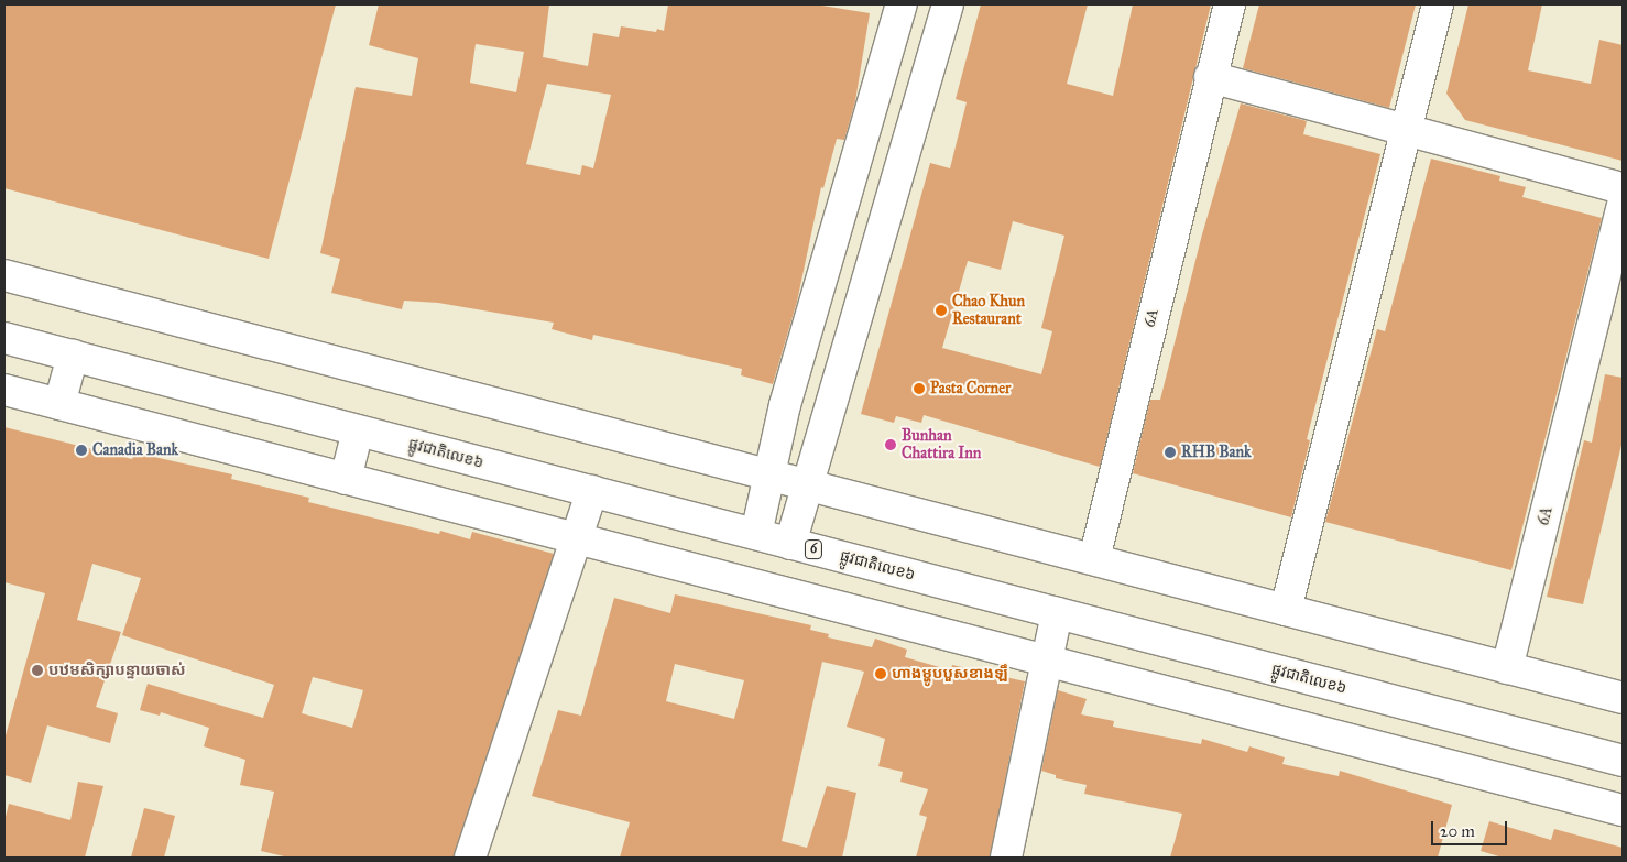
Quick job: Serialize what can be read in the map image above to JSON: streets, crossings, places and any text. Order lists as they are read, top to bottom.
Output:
{
  "streets": {
    "street": ["6A", "ផ្លូវជាតិលេខ៦", "6"]
  },
  "places": [
    "Chao Khun Restaurant",
    "Pasta Corner",
    "Bunhan Chattira Inn",
    "Canadia Bank",
    "RHB Bank",
    "បឋមសិក្សាបន្ទាយចាស់",
    "ហាងម្ហូបបួសខាងឡឹ"
  ],
  "scale_bar": "20 m"
}
